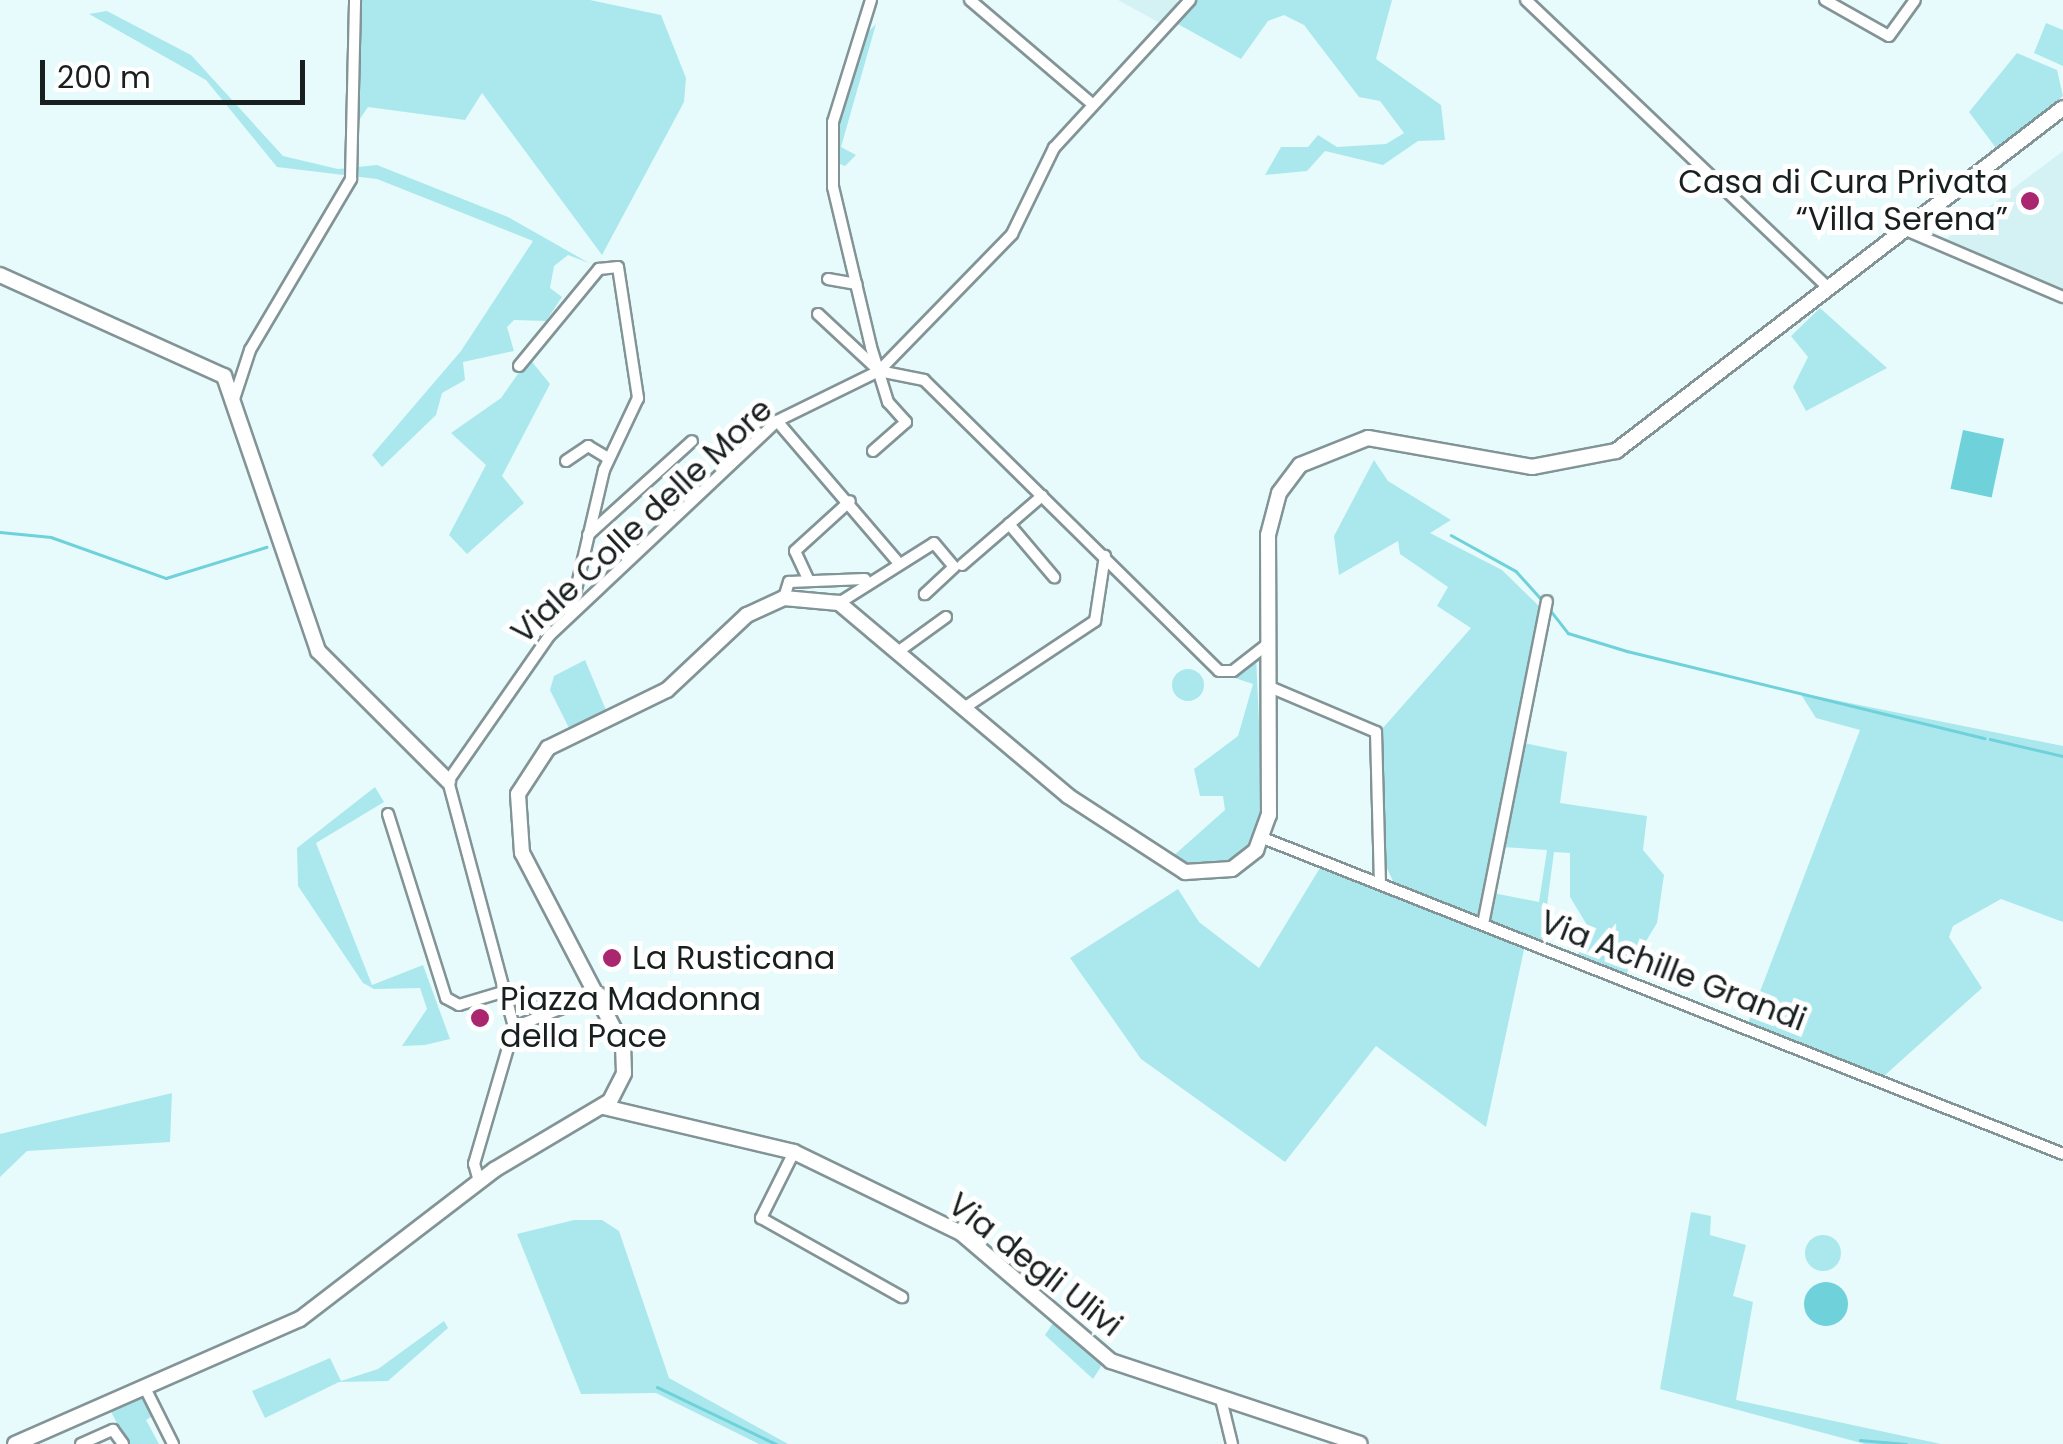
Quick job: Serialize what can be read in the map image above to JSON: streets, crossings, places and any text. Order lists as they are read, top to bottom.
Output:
{
  "streets": {
    "main road": ["Via degli Ulivi"],
    "street": ["Viale Colle delle More", "Via Achille Grandi"]
  },
  "places": ["Casa di Cura Privata “Villa Serena”", "La Rusticana", "Piazza Madonna della Pace"],
  "scale_bar": "200 m"
}
